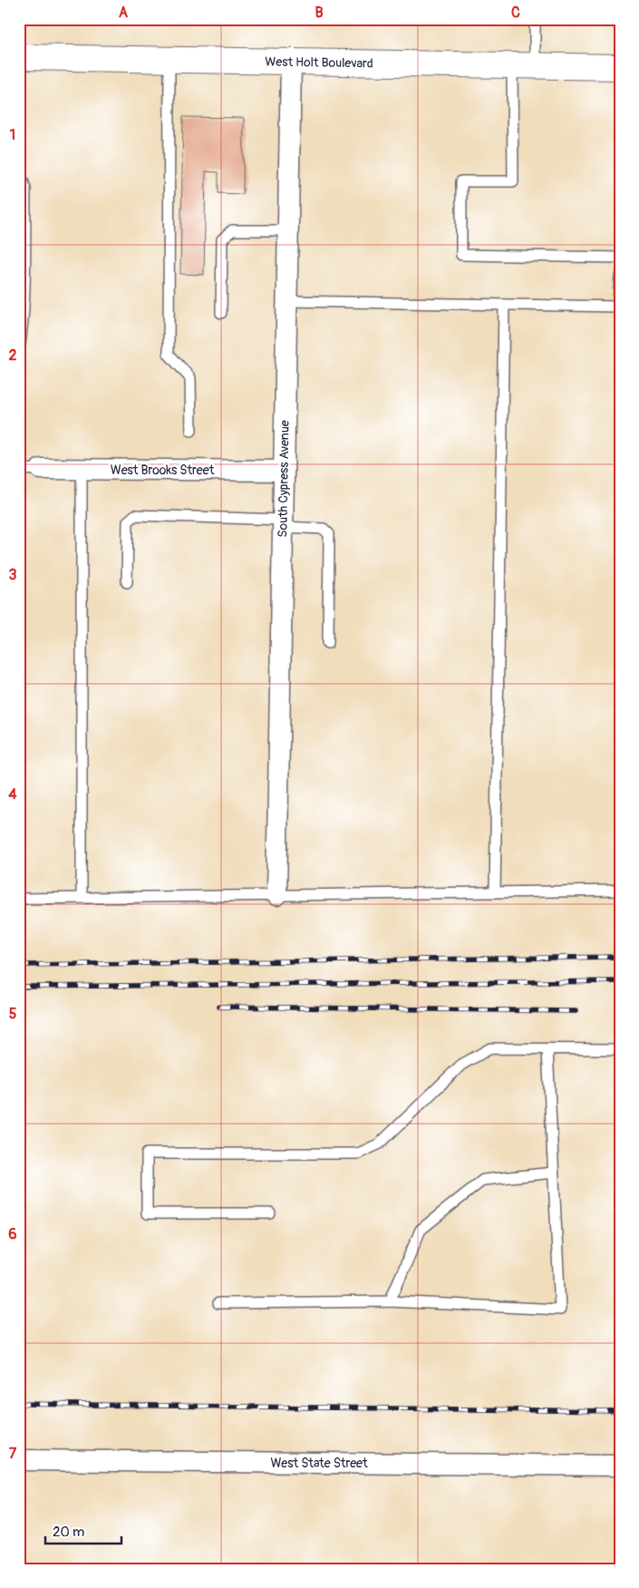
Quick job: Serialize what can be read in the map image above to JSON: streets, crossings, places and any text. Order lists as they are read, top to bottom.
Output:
{
  "streets": {
    "main road": ["West Holt Boulevard"],
    "street": ["West Brooks Street", "South Cypress Avenue", "West State Street"]
  },
  "crossings": [
    ["West Holt Boulevard", "South Cypress Avenue"],
    ["West Brooks Street", "South Cypress Avenue"]
  ],
  "scale_bar": "20 m",
  "grid": {
    "columns": ["A", "B", "C"],
    "rows": [
      "1",
      "2",
      "3",
      "4",
      "5",
      "6",
      "7"
    ]
  }
}
